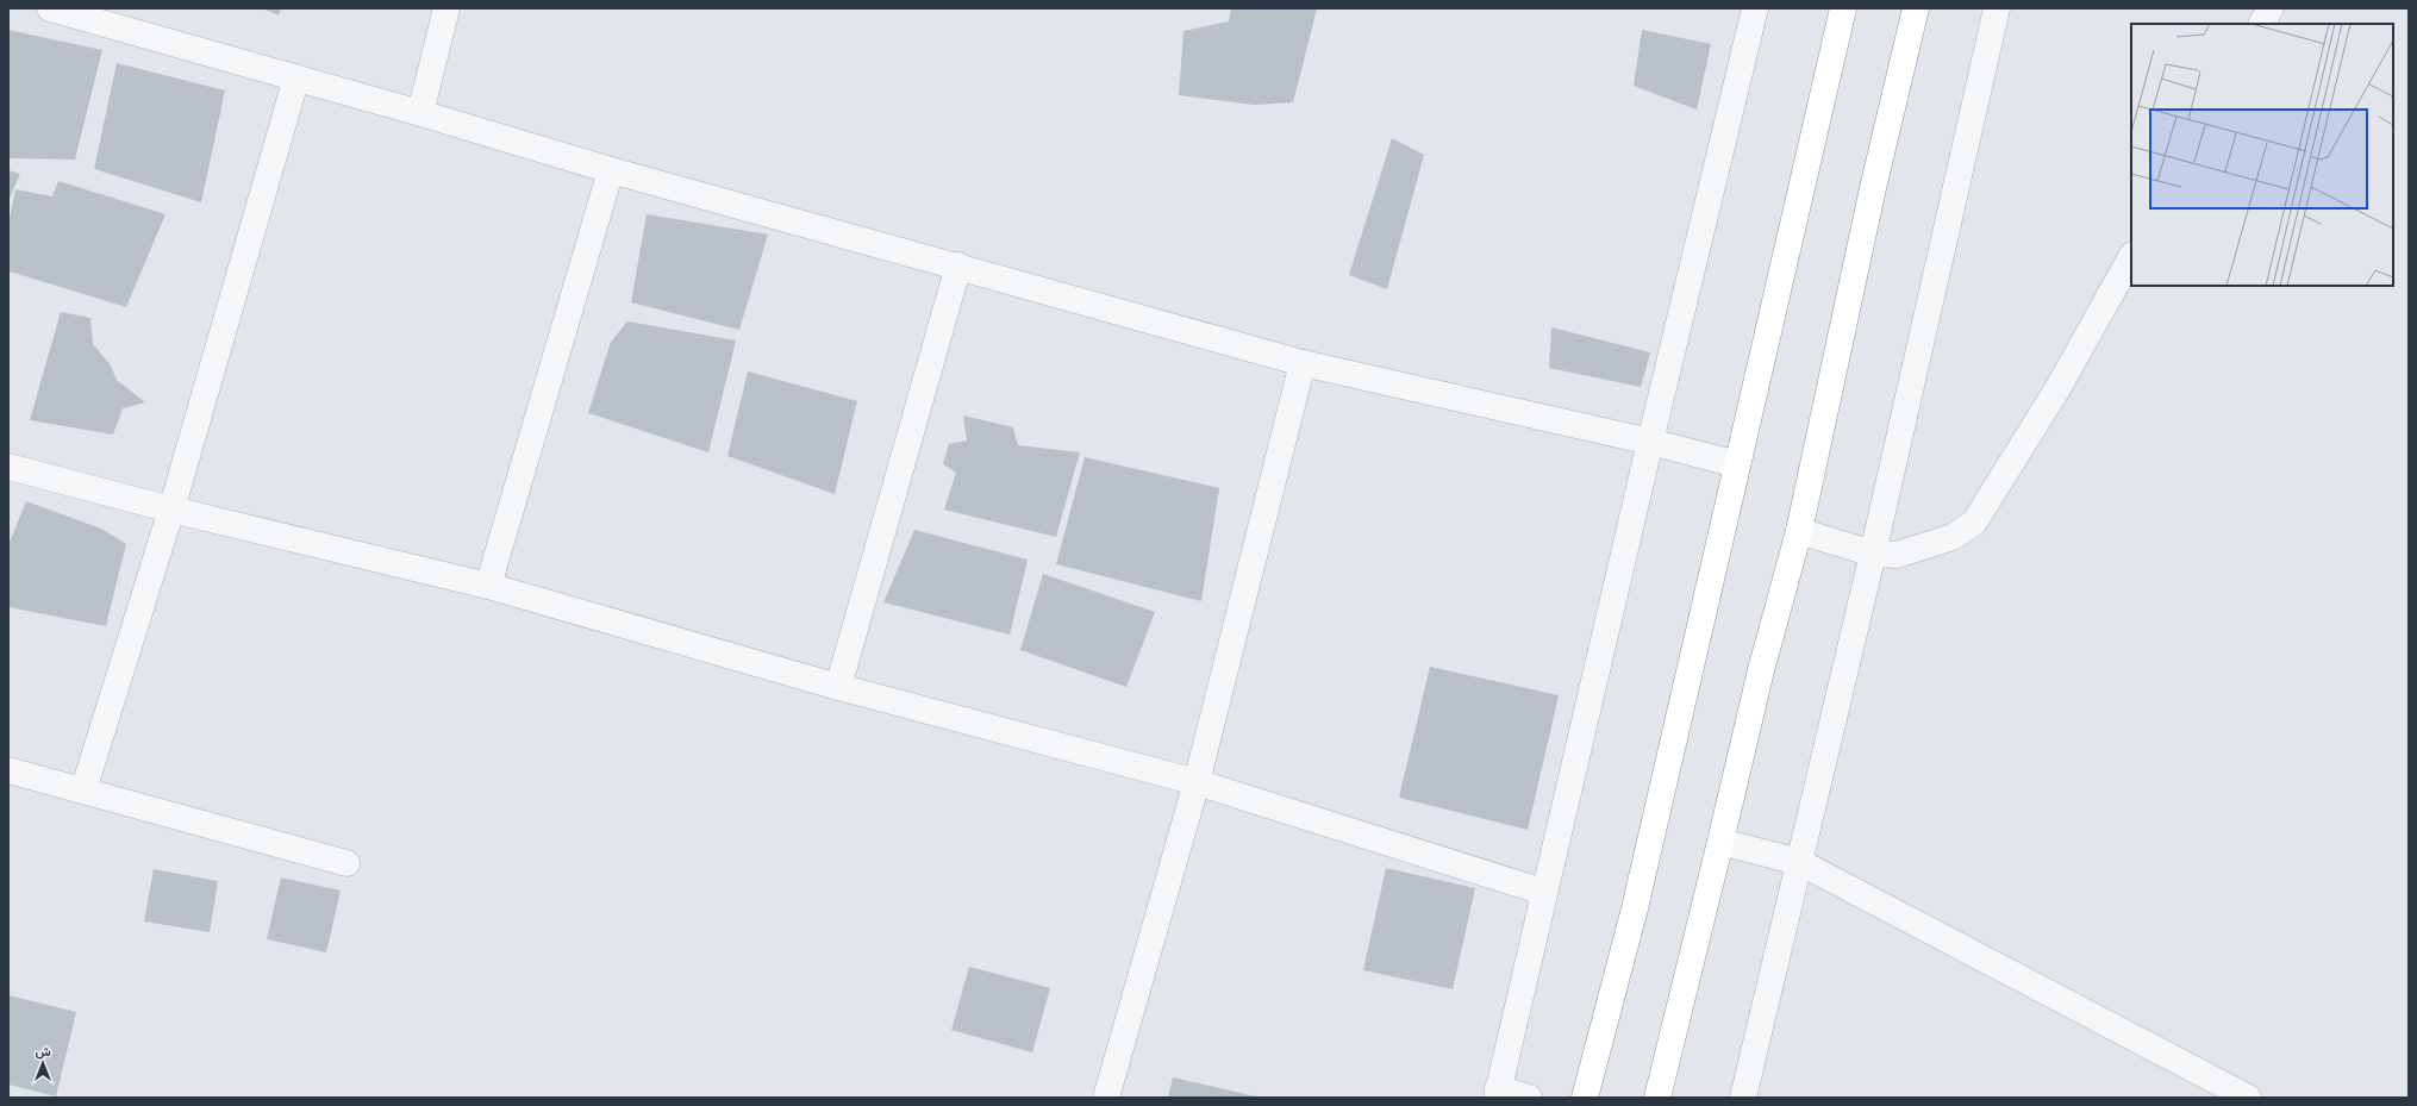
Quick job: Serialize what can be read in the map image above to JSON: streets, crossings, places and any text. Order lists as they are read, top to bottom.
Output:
{
  "north": "top"
}
